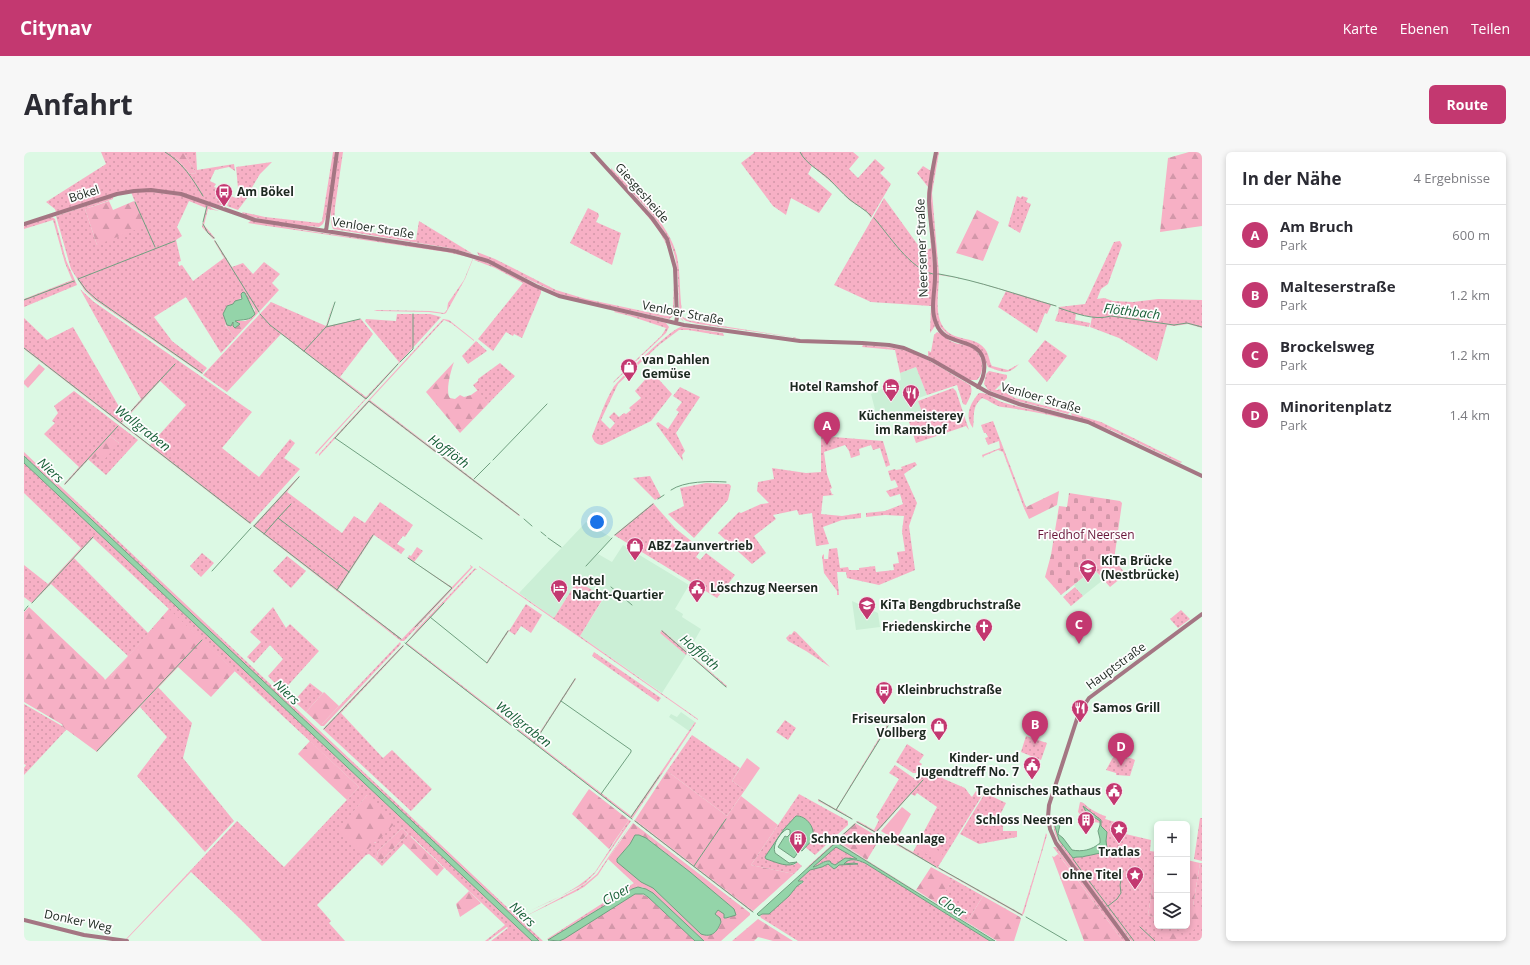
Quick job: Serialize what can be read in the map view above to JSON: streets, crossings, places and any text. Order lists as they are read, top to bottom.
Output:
{
  "streets": {
    "main road": [
      "Giesgesheide",
      "Bökel",
      "Venloer Straße",
      "Neersener Straße",
      "Hauptstraße",
      "Donker Weg"
    ]
  },
  "crossings": [
    ["Giesgesheide", "Venloer Straße"],
    ["Bökel", "Venloer Straße"],
    ["Venloer Straße", "Neersener Straße"]
  ],
  "water": [
    "Flöthbach",
    "Wallgraben",
    "Hofflöth",
    "Niers",
    "Cloer"
  ],
  "parks": ["Friedhof Neersen"],
  "places": {
    "bus stop": ["Am Bökel", "Kleinbruchstraße"],
    "shop": ["van Dahlen Gemüse", "ABZ Zaunvertrieb", "Friseursalon Vollberg"],
    "hotel": ["Hotel Ramshof", "Hotel Nacht-Quartier"],
    "restaurant": ["Küchenmeisterey im Ramshof", "Samos Grill"],
    "school or university": ["KiTa Brücke (Nestbrücke)", "KiTa Bengdbruchstraße"],
    "public building": ["Löschzug Neersen", "Kinder- und Jugendtreff No. 7", "Technisches Rathaus"],
    "church": ["Friedenskirche"],
    "building": ["Schloss Neersen", "Schneckenhebeanlage"],
    "place": ["Tratlas", "ohne Titel"]
  },
  "page": {
    "header": "Citynav",
    "nav": ["Karte", "Ebenen", "Teilen"],
    "title": "Anfahrt",
    "buttons": "Route",
    "heading": ["In der Nähe", "4 Ergebnisse"],
    "list": [
      {
        "mark": "A",
        "name": "Am Bruch",
        "note": "Park",
        "value": "600 m"
      },
      {
        "mark": "B",
        "name": "Malteserstraße",
        "note": "Park",
        "value": "1.2 km"
      },
      {
        "mark": "C",
        "name": "Brockelsweg",
        "note": "Park",
        "value": "1.2 km"
      },
      {
        "mark": "D",
        "name": "Minoritenplatz",
        "note": "Park",
        "value": "1.4 km"
      }
    ],
    "pins": [
      "A",
      "C",
      "B",
      "D"
    ],
    "map_buttons": ["+", "−"]
  }
}
